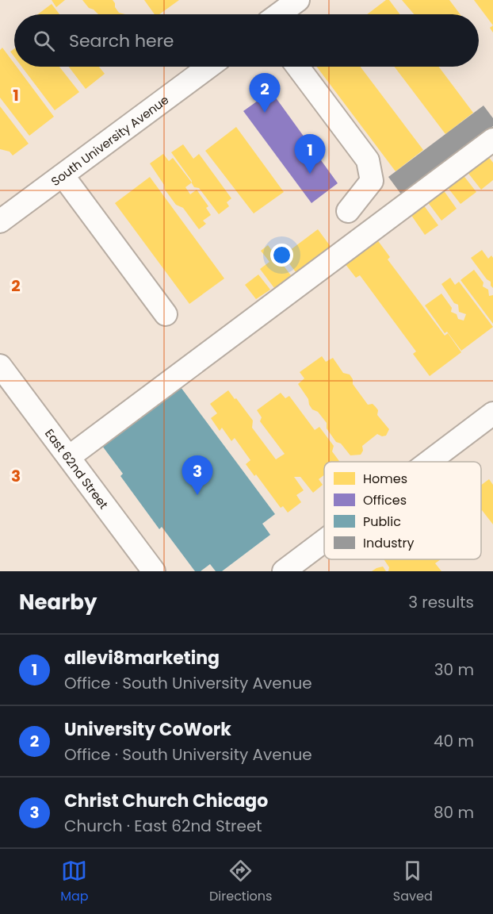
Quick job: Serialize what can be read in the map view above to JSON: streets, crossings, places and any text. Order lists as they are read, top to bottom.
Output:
{
  "streets": {
    "street": ["South University Avenue", "East 62nd Street"]
  },
  "legend": [
    "Homes",
    "Offices",
    "Public",
    "Industry"
  ],
  "page": {
    "search": "Search here",
    "pins": ["2", "1", "3"],
    "heading": ["Nearby", "3 results"],
    "list": [
      {
        "mark": "1",
        "name": "allevi8marketing",
        "note": "Office · South University Avenue",
        "value": "30 m"
      },
      {
        "mark": "2",
        "name": "University CoWork",
        "note": "Office · South University Avenue",
        "value": "40 m"
      },
      {
        "mark": "3",
        "name": "Christ Church Chicago",
        "note": "Church · East 62nd Street",
        "value": "80 m"
      }
    ],
    "nav": ["Map", "Directions", "Saved"]
  },
  "grid": {
    "rows": ["1", "2", "3"]
  }
}
